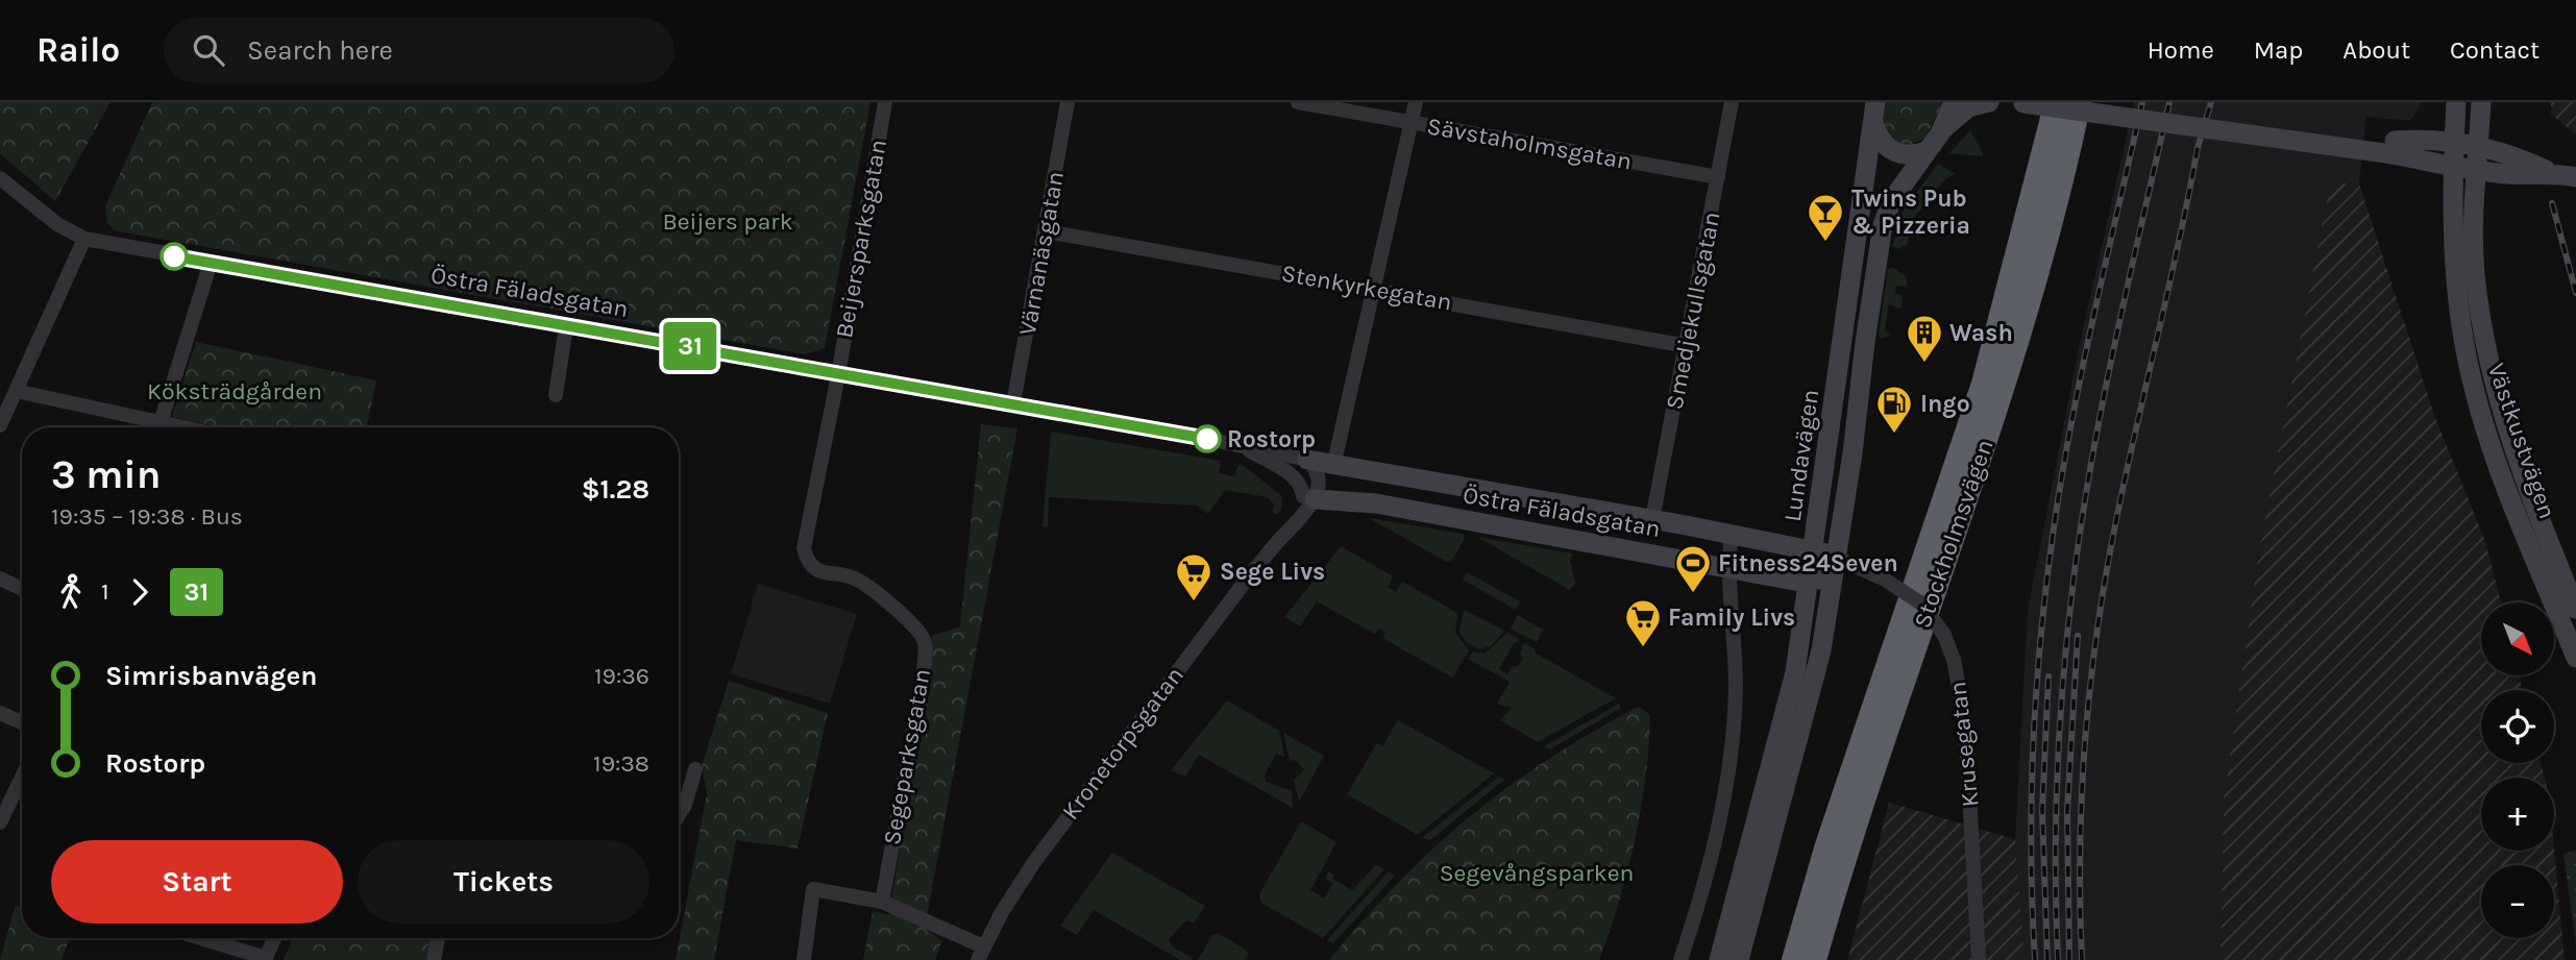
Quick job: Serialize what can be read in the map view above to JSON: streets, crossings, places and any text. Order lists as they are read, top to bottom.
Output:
{
  "streets": {
    "highway": ["Stockholmsvägen"],
    "main road": ["Östra Fäladsgatan", "Västkustvägen", "Lundavägen"],
    "street": [
      "Sävstaholmsgatan",
      "Beijersparksgatan",
      "Värnanäsgatan",
      "Stenkyrkegatan",
      "Smedjekullsgatan",
      "Kronetorpsgatan",
      "Krusegatan",
      "Segeparksgatan"
    ]
  },
  "crossings": [
    ["Sävstaholmsgatan", "Smedjekullsgatan"],
    ["Beijersparksgatan", "Östra Fäladsgatan"],
    ["Beijersparksgatan", "Segeparksgatan"],
    ["Värnanäsgatan", "Stenkyrkegatan"],
    ["Värnanäsgatan", "Östra Fäladsgatan"],
    ["Stenkyrkegatan", "Smedjekullsgatan"],
    ["Östra Fäladsgatan", "Smedjekullsgatan"],
    ["Östra Fäladsgatan", "Lundavägen"],
    ["Östra Fäladsgatan", "Kronetorpsgatan"],
    ["Östra Fäladsgatan", "Krusegatan"],
    ["Östra Fäladsgatan", "Segeparksgatan"],
    ["Lundavägen", "Krusegatan"]
  ],
  "parks": ["Beijers park", "Köksträdgården", "Segevångsparken"],
  "places": {
    "bar": ["Twins Pub & Pizzeria"],
    "building": ["Wash"],
    "fuel station": ["Ingo"],
    "other": ["Rostorp"],
    "sports": ["Fitness24Seven"],
    "supermarket": ["Sege Livs", "Family Livs"]
  },
  "lines": ["bus line 31"],
  "north": "bottom right",
  "page": {
    "header": "Railo",
    "search": "Search here",
    "nav": [
      "Home",
      "Map",
      "About",
      "Contact"
    ],
    "on_map": "31",
    "heading": ["3 min", "19:35 – 19:38 · Bus", "$1.28"],
    "legs": ["1", "31"],
    "map_buttons": ["+", "−"],
    "list": [
      {
        "name": "Simrisbanvägen",
        "value": "19:36"
      },
      {
        "name": "Rostorp",
        "value": "19:38"
      }
    ],
    "buttons": ["Start", "Tickets"]
  }
}
